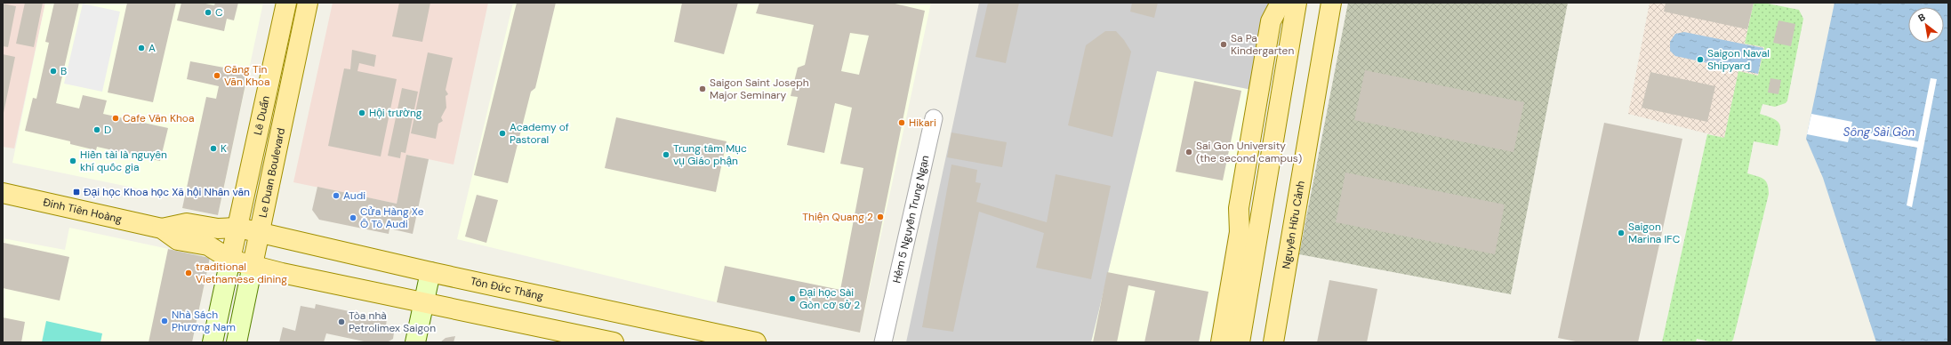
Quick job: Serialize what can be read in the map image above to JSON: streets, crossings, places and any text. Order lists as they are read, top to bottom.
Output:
{
  "streets": {
    "main road": [
      "Lê Duẩn",
      "Le Duan Boulevard",
      "Đinh Tiên Hoàng",
      "Nguyễn Hữu Cảnh",
      "Tôn Đức Thắng"
    ],
    "street": ["Hẻm 5 Nguyễn Trung Ngạn"]
  },
  "crossings": [
    ["Lê Duẩn", "Đinh Tiên Hoàng"],
    ["Le Duan Boulevard", "Đinh Tiên Hoàng"],
    ["Le Duan Boulevard", "Tôn Đức Thắng"],
    ["Đinh Tiên Hoàng", "Tôn Đức Thắng"]
  ],
  "water": ["Sông Sài Gòn"],
  "places": {
    "other": [
      "C",
      "Sa Pa Kindergarten",
      "A",
      "Saigon Naval Shipyard",
      "B",
      "Căng Tin Văn Khoa",
      "Saigon Saint Joseph Major Seminary",
      "Hội trường",
      "Cafe Văn Khoa",
      "Hikari",
      "D",
      "Academy of Pastoral",
      "K",
      "Sai Gon University (the second campus)",
      "Trung tâm Mục vụ Giáo phận",
      "Hiền tài là nguyên khí quốc gia",
      "Audi",
      "Thiện Quang 2",
      "Cửa Hàng Xe Ô Tô Audi",
      "Saigon Marina IFC",
      "traditional Vietnamese dining",
      "Đại học Sài Gòn cơ sở 2",
      "Nhà Sách Phương Nam",
      "Tòa nhà Petrolimex Saigon"
    ],
    "transit": ["Đại học Khoa học Xã hội Nhân văn"]
  },
  "north": "top left"
}
